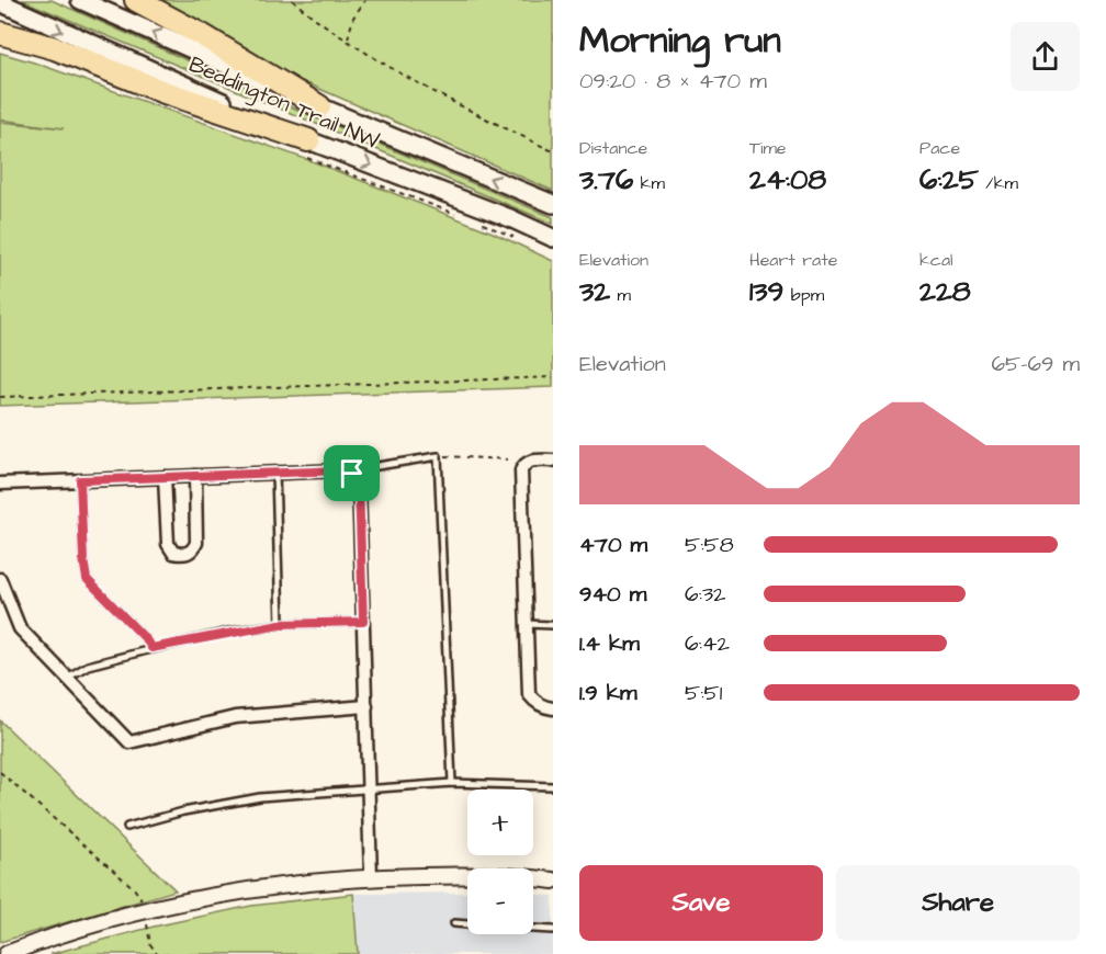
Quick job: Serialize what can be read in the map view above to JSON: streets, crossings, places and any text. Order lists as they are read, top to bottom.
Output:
{
  "streets": {
    "main road": ["Beddington Trail NW"]
  },
  "page": {
    "heading": ["Morning run", "09:20 · 8 × 470 m"],
    "stats": [
      ["Distance", "3.76 km"],
      ["Time", "24:08"],
      ["Pace", "6:25 /km"],
      ["Elevation", "32 m"],
      ["Heart rate", "139 bpm"],
      ["kcal", "228"]
    ],
    "chart": ["Elevation", "65–69 m"],
    "list": [
      {
        "name": "470 m",
        "note": "5:58"
      },
      {
        "name": "940 m",
        "note": "6:32"
      },
      {
        "name": "1.4 km",
        "note": "6:42"
      },
      {
        "name": "1.9 km",
        "note": "5:51"
      }
    ],
    "map_buttons": ["+", "−"],
    "buttons": ["Save", "Share"]
  }
}
